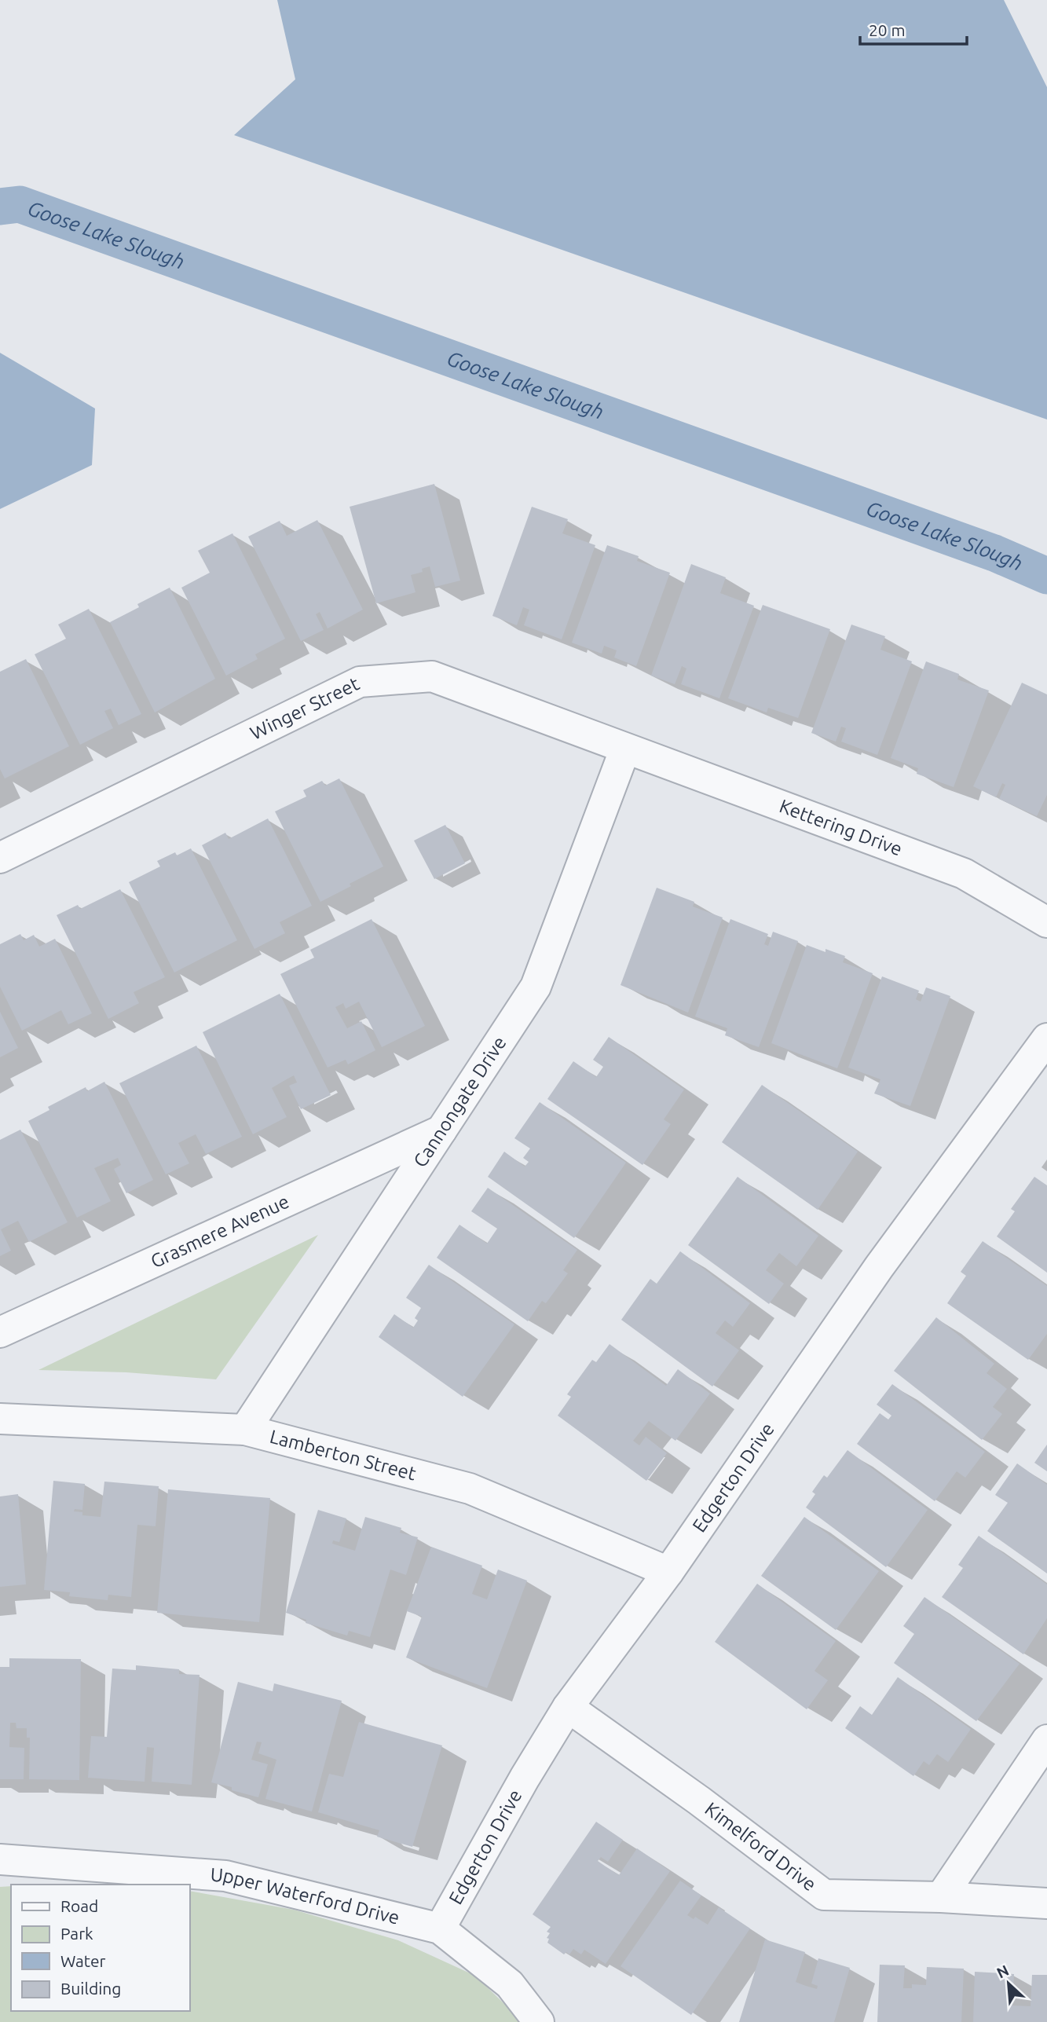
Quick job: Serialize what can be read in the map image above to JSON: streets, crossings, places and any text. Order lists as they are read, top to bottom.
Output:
{
  "streets": {
    "street": [
      "Winger Street",
      "Kettering Drive",
      "Cannongate Drive",
      "Grasmere Avenue",
      "Lamberton Street",
      "Edgerton Drive",
      "Kimelford Drive",
      "Upper Waterford Drive"
    ]
  },
  "crossings": [
    ["Winger Street", "Kettering Drive"],
    ["Winger Street", "Cannongate Drive"],
    ["Kettering Drive", "Cannongate Drive"],
    ["Cannongate Drive", "Grasmere Avenue"],
    ["Cannongate Drive", "Lamberton Street"],
    ["Lamberton Street", "Edgerton Drive"],
    ["Edgerton Drive", "Kimelford Drive"],
    ["Edgerton Drive", "Upper Waterford Drive"]
  ],
  "water": ["Goose Lake Slough"],
  "legend": [
    "Road",
    "Park",
    "Water",
    "Building"
  ],
  "scale_bar": "20 m",
  "north": "top left"
}
